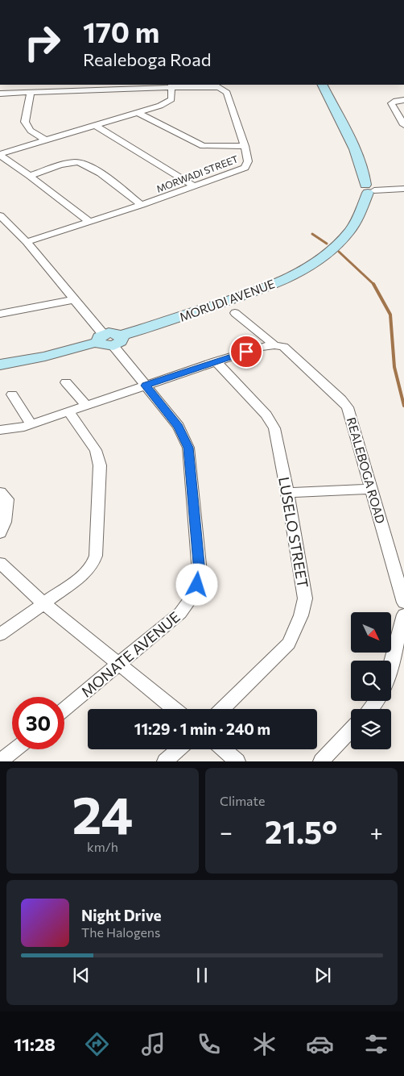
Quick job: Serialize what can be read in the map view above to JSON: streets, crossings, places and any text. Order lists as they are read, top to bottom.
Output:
{
  "streets": {
    "street": [
      "MORWADI STREET",
      "MORUDI AVENUE",
      "REALEBOGA ROAD",
      "LUSELO STREET",
      "MONATE AVENUE"
    ]
  },
  "crossings": [
    ["MORUDI AVENUE", "MONATE AVENUE"]
  ],
  "north": "bottom right",
  "page": {
    "turn": ["170 m", "Realeboga Road"],
    "limit": "30",
    "trip": "11:29 · 1 min · 240 m",
    "tile": [
      ["24", "km/h"],
      "Climate"
    ],
    "heat": ["−", "21.5°", "+"],
    "song": ["Night Drive", "The Halogens"],
    "tabs": "11:28"
  }
}
